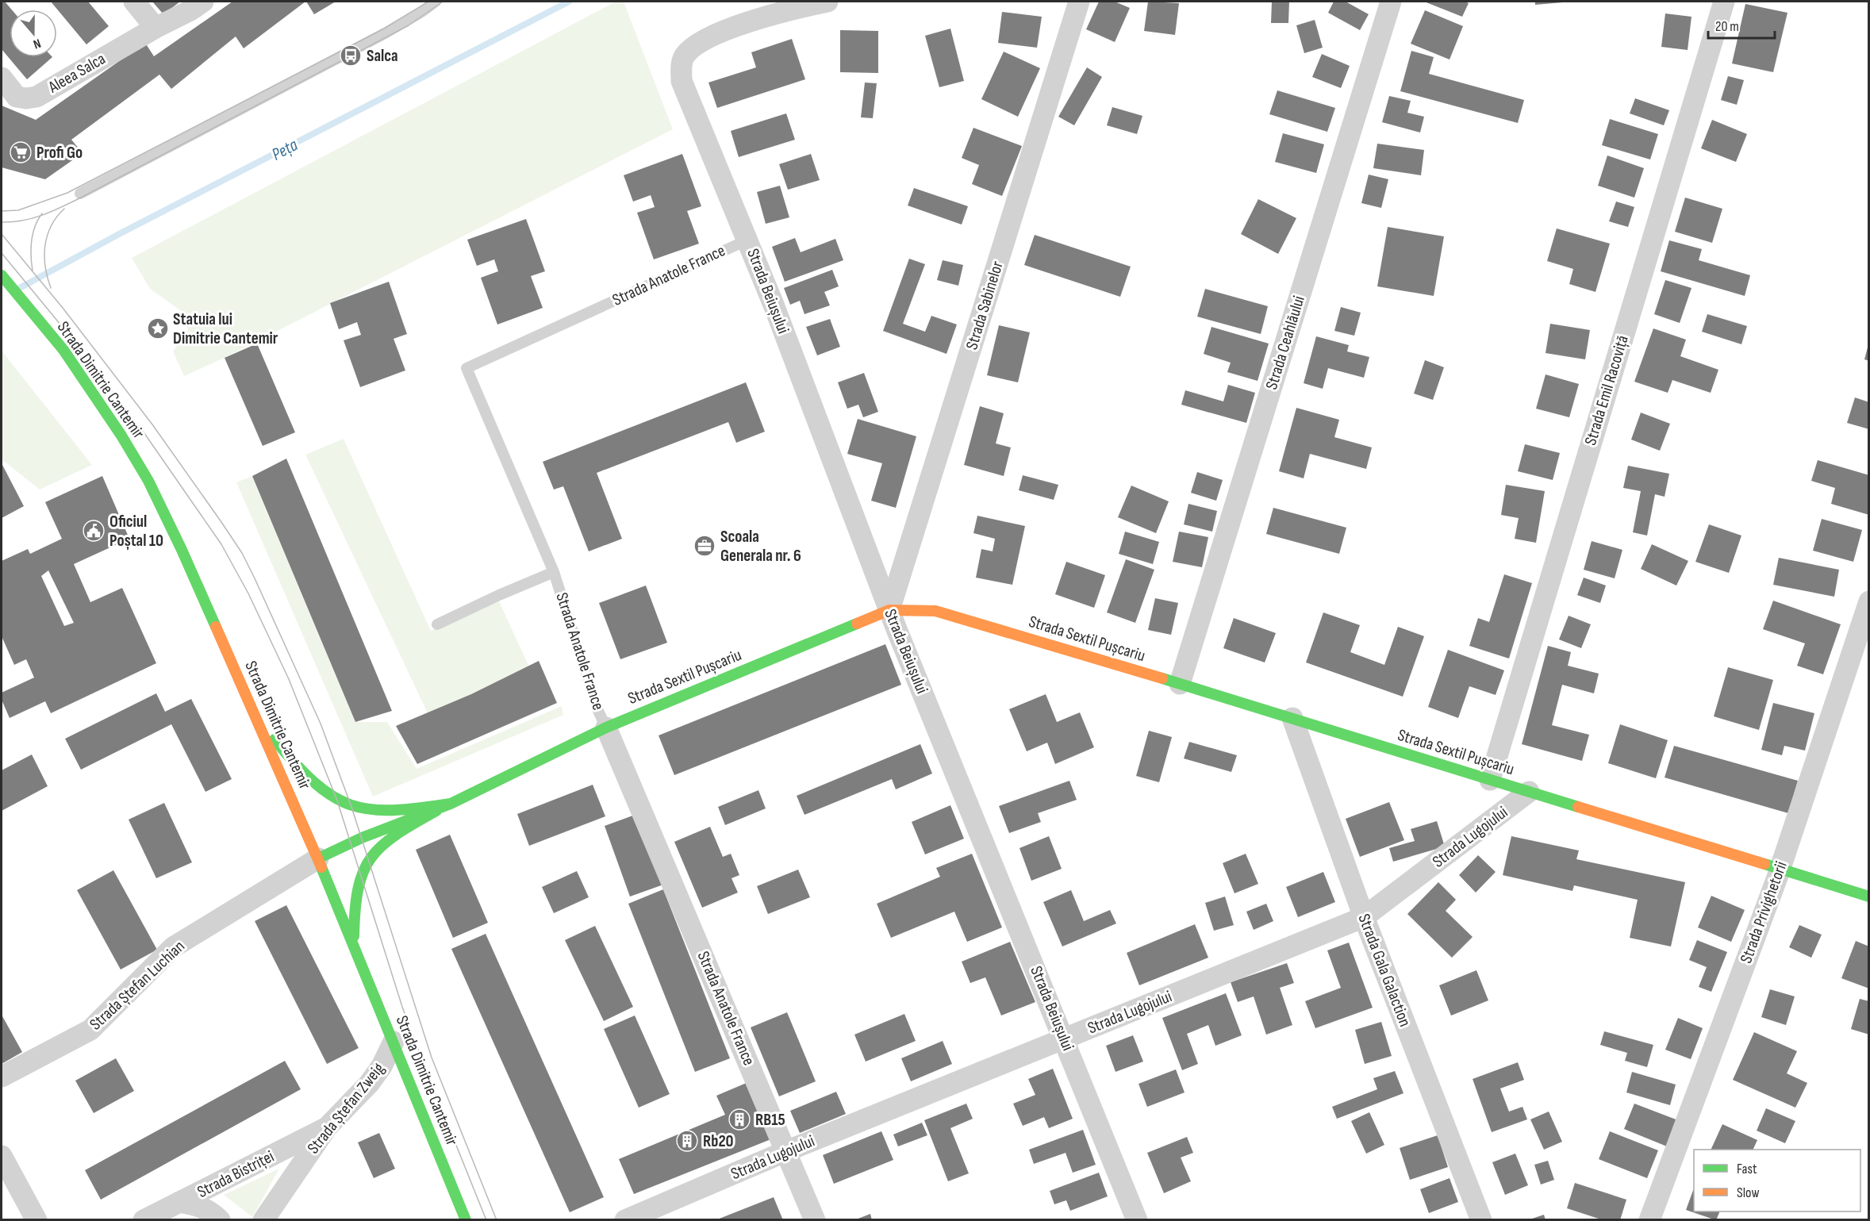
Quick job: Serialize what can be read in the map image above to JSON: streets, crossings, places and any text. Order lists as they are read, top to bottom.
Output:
{
  "streets": {
    "street": [
      "Aleea Salca",
      "Strada Anatole France",
      "Strada Beiușului",
      "Strada Sabinelor",
      "Strada Ceahlăului",
      "Strada Dimitrie Cantemir",
      "Strada Emil Racoviță",
      "Strada Sextil Pușcariu",
      "Strada Lugojului",
      "Strada Privighetorii",
      "Strada Gala Galaction",
      "Strada Ștefan Luchian",
      "Strada Ștefan Zweig",
      "Strada Bistriței"
    ]
  },
  "crossings": [
    ["Strada Anatole France", "Strada Beiușului"],
    ["Strada Anatole France", "Strada Sextil Pușcariu"],
    ["Strada Anatole France", "Strada Lugojului"],
    ["Strada Beiușului", "Strada Sabinelor"],
    ["Strada Beiușului", "Strada Sextil Pușcariu"],
    ["Strada Beiușului", "Strada Lugojului"],
    ["Strada Sabinelor", "Strada Sextil Pușcariu"],
    ["Strada Ceahlăului", "Strada Sextil Pușcariu"],
    ["Strada Dimitrie Cantemir", "Strada Sextil Pușcariu"],
    ["Strada Dimitrie Cantemir", "Strada Ștefan Luchian"],
    ["Strada Dimitrie Cantemir", "Strada Ștefan Zweig"],
    ["Strada Emil Racoviță", "Strada Sextil Pușcariu"],
    ["Strada Sextil Pușcariu", "Strada Lugojului"],
    ["Strada Sextil Pușcariu", "Strada Privighetorii"],
    ["Strada Sextil Pușcariu", "Strada Gala Galaction"],
    ["Strada Sextil Pușcariu", "Strada Ștefan Luchian"],
    ["Strada Lugojului", "Strada Gala Galaction"],
    ["Strada Ștefan Zweig", "Strada Bistriței"]
  ],
  "water": ["Peța"],
  "places": {
    "bus stop": ["Salca"],
    "supermarket": ["Profi Go"],
    "place": ["Statuia lui Dimitrie Cantemir"],
    "public building": ["Oficiul Poștal 10"],
    "office": ["Scoala Generala nr. 6"],
    "building": ["RB15", "Rb20"]
  },
  "legend": ["Fast", "Slow"],
  "scale_bar": "20 m",
  "north": "bottom"
}
